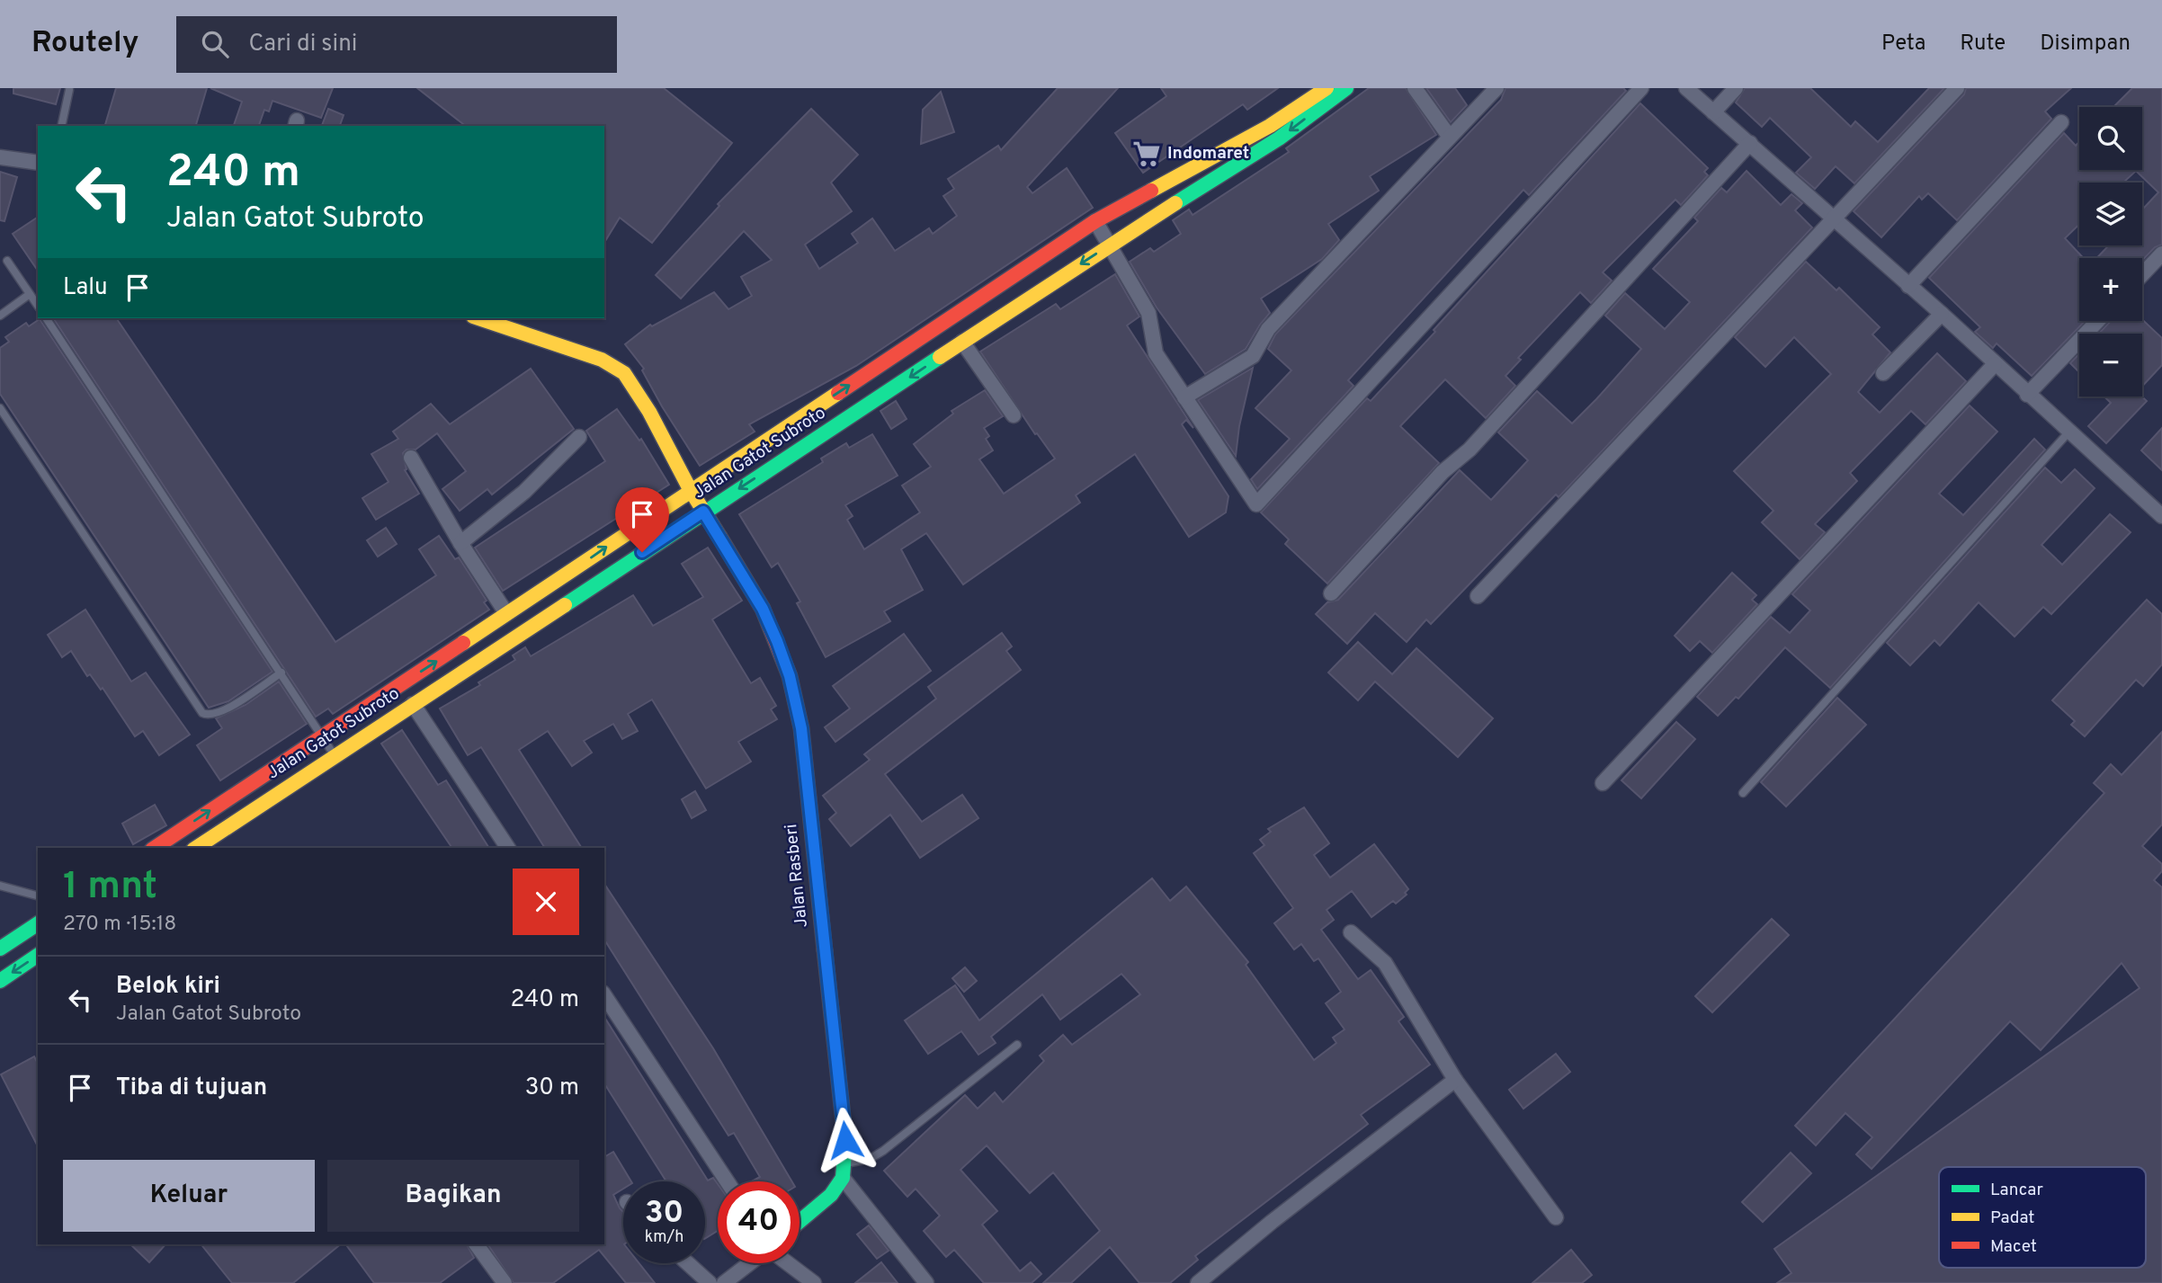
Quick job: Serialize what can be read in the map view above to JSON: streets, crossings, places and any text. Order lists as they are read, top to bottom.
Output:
{
  "streets": {
    "main road": ["Jalan Gatot Subroto", "Jalan Rasberi"]
  },
  "crossings": [
    ["Jalan Gatot Subroto", "Jalan Rasberi"]
  ],
  "places": {
    "supermarket": ["Indomaret"]
  },
  "legend": ["Lancar", "Padat", "Macet"],
  "page": {
    "header": "Routely",
    "search": "Cari di sini",
    "nav": ["Peta", "Rute", "Disimpan"],
    "map_buttons": ["+", "−"],
    "turn": ["240 m", "Jalan Gatot Subroto"],
    "then": "Lalu",
    "heading": ["1 mnt", "270 m · 15:18"],
    "list": [
      {
        "name": "Belok kiri",
        "note": "Jalan Gatot Subroto",
        "value": "240 m"
      },
      {
        "name": "Tiba di tujuan",
        "value": "30 m"
      }
    ],
    "buttons": ["Keluar", "Bagikan"],
    "speed": "30 km/h",
    "limit": "40"
  }
}
